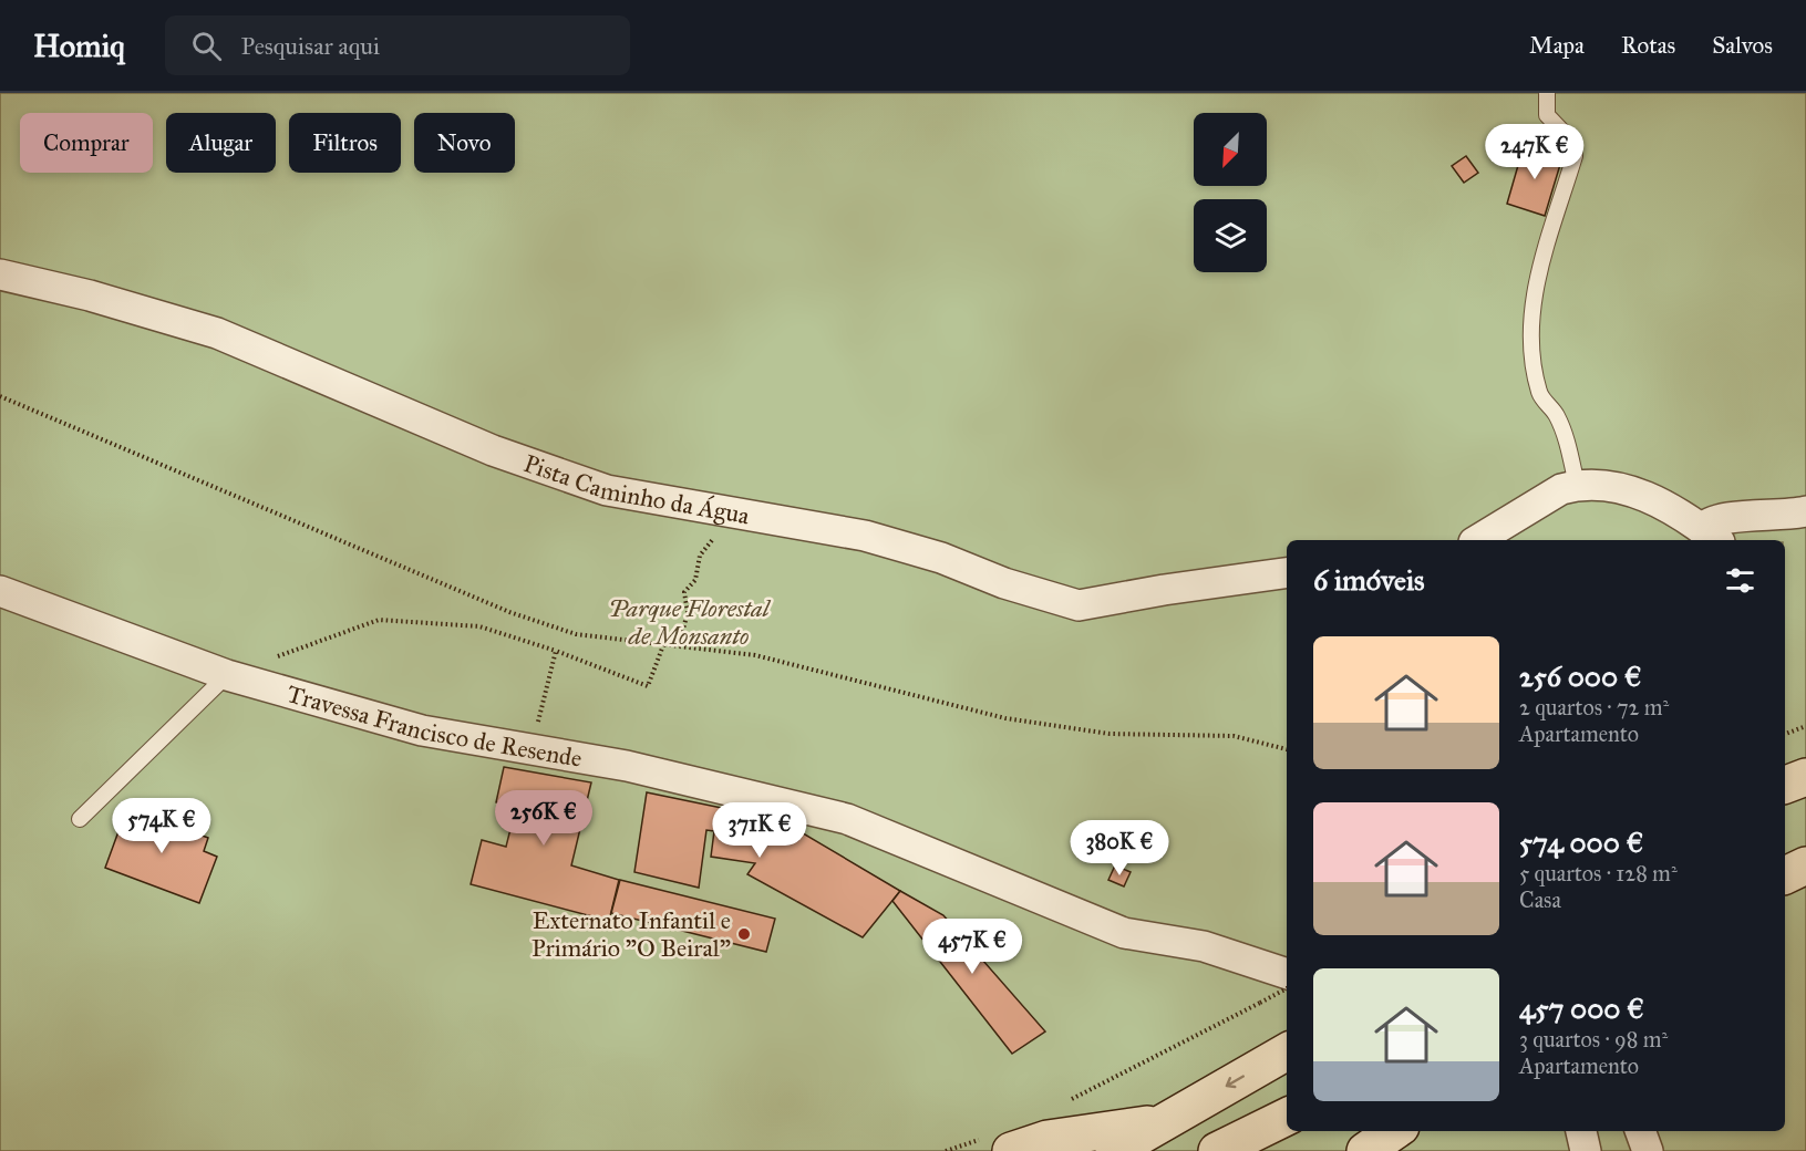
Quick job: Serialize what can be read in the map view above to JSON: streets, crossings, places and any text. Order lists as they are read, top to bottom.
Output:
{
  "streets": {
    "street": ["Pista Caminho da Água", "Travessa Francisco de Resende"]
  },
  "parks": ["Parque Florestal de Monsanto"],
  "places": ["Externato Infantil e Primário \"O Beiral\""],
  "north": "bottom left",
  "page": {
    "header": "Homiq",
    "search": "Pesquisar aqui",
    "nav": ["Mapa", "Rotas", "Salvos"],
    "chip": [
      "Comprar",
      "Alugar",
      "Filtros",
      "Novo"
    ],
    "price": [
      "247K €",
      "256K €",
      "574K €",
      "371K €",
      "380K €",
      "457K €"
    ],
    "heading": "6 imóveis",
    "list": [
      {
        "name": "256 000 €",
        "note": "2 quartos · 72 m² · Apartamento"
      },
      {
        "name": "574 000 €",
        "note": "5 quartos · 128 m² · Casa"
      },
      {
        "name": "457 000 €",
        "note": "3 quartos · 98 m² · Apartamento"
      }
    ]
  }
}
